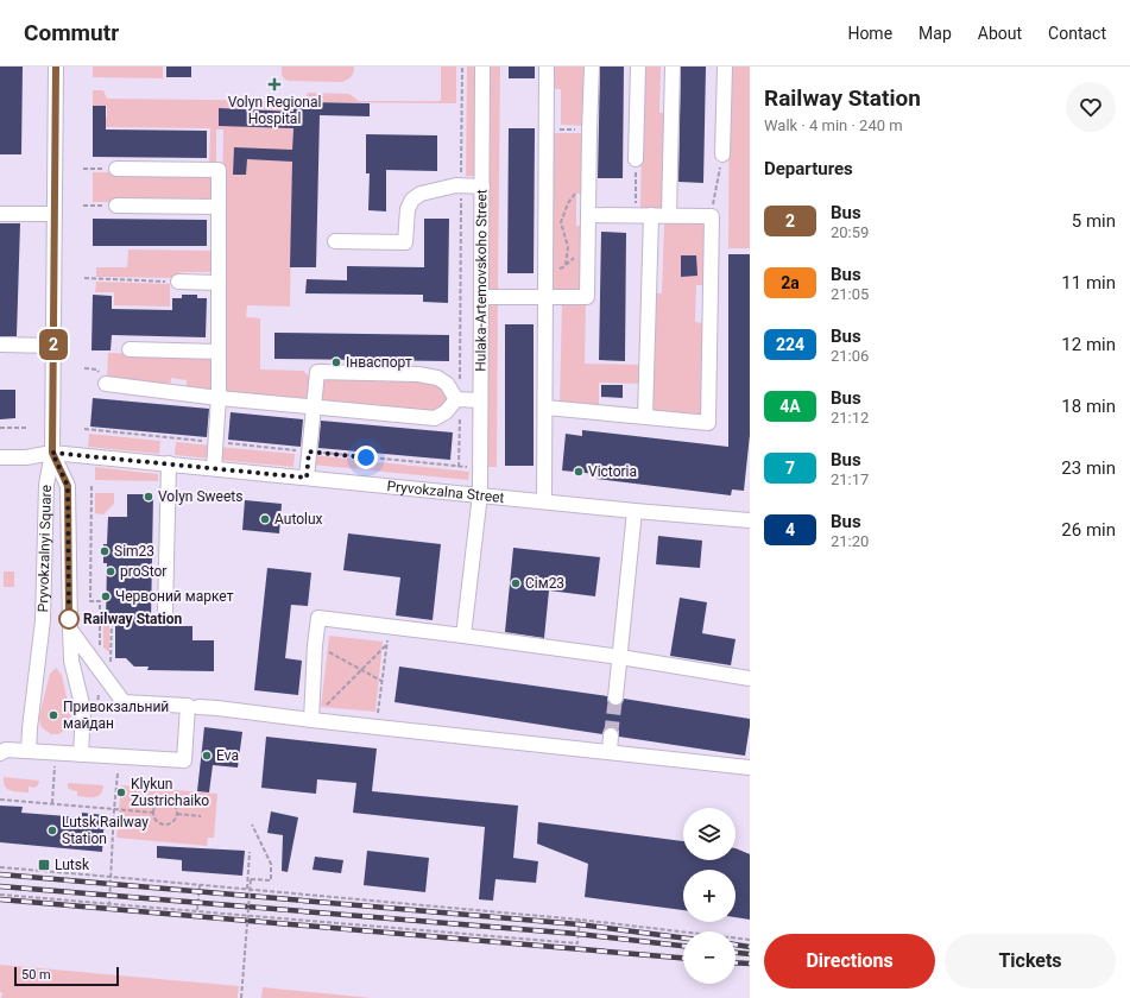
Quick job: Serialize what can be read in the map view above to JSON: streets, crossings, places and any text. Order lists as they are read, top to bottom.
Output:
{
  "streets": {
    "street": ["Hulaka-Artemovskoho Street", "Pryvokzalna Street", "Pryvokzalnyi Square"]
  },
  "crossings": [
    ["Hulaka-Artemovskoho Street", "Pryvokzalna Street"],
    ["Pryvokzalna Street", "Pryvokzalnyi Square"]
  ],
  "places": {
    "health": ["Volyn Regional Hospital"],
    "other": [
      "Інваспорт",
      "Victoria",
      "Volyn Sweets",
      "Autolux",
      "Sim23",
      "proStor",
      "Сім23",
      "Червоний маркет",
      "Railway Station",
      "Привокзальний майдан",
      "Eva",
      "Klykun Zustrichaiko",
      "Lutsk Railway Station"
    ],
    "transit": ["Lutsk"]
  },
  "lines": ["bus line 2"],
  "scale_bar": "50 m",
  "page": {
    "header": "Commutr",
    "nav": [
      "Home",
      "Map",
      "About",
      "Contact"
    ],
    "on_map": "2",
    "heading": [
      ["Railway Station", "Walk · 4 min · 240 m"],
      "Departures"
    ],
    "list": [
      {
        "mark": "2",
        "name": "Bus",
        "note": "20:59",
        "value": "5 min"
      },
      {
        "mark": "2а",
        "name": "Bus",
        "note": "21:05",
        "value": "11 min"
      },
      {
        "mark": "224",
        "name": "Bus",
        "note": "21:06",
        "value": "12 min"
      },
      {
        "mark": "4А",
        "name": "Bus",
        "note": "21:12",
        "value": "18 min"
      },
      {
        "mark": "7",
        "name": "Bus",
        "note": "21:17",
        "value": "23 min"
      },
      {
        "mark": "4",
        "name": "Bus",
        "note": "21:20",
        "value": "26 min"
      }
    ],
    "map_buttons": ["+", "−"],
    "buttons": ["Directions", "Tickets"],
    "scale": "50 m"
  }
}
